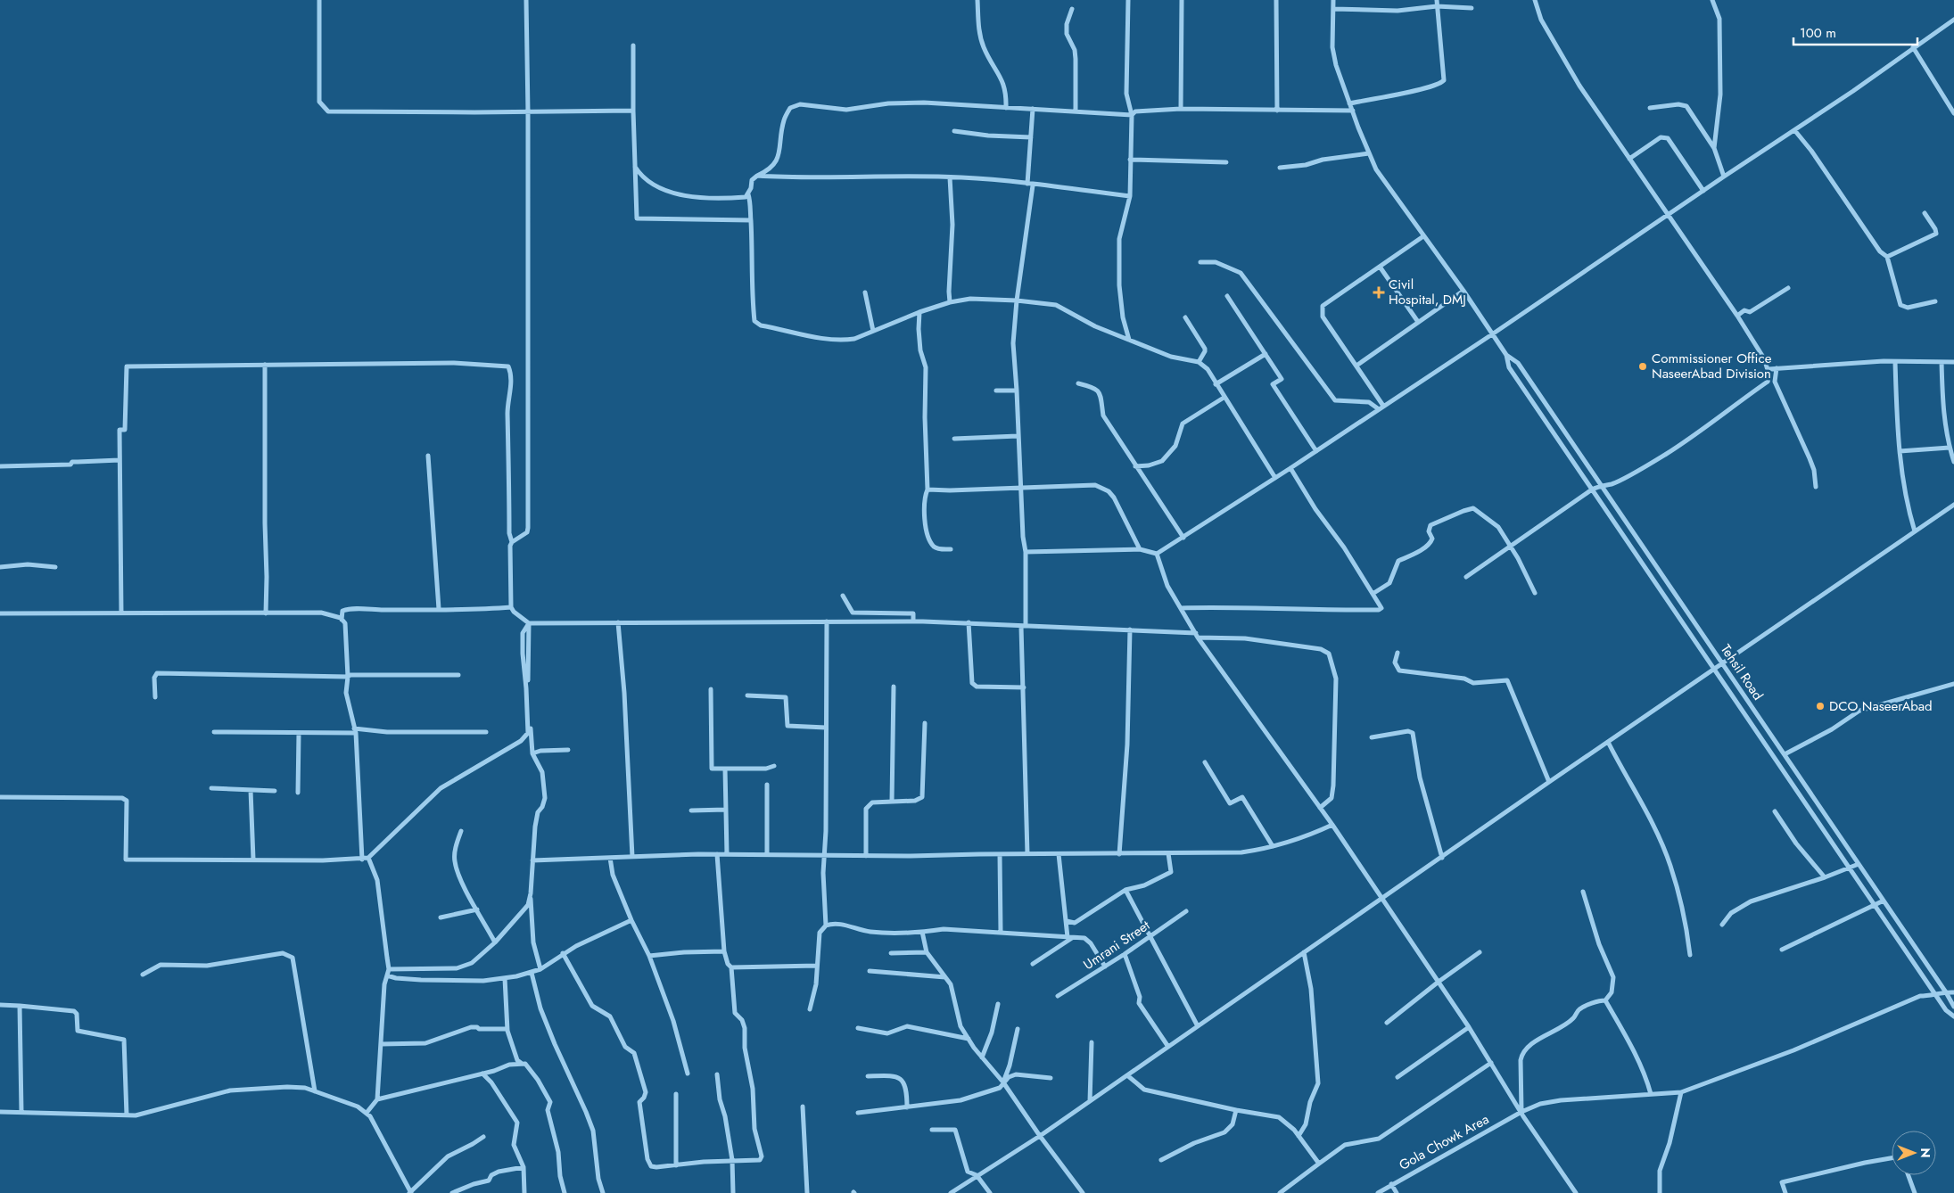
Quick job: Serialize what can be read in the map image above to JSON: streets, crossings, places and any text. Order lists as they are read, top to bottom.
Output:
{
  "streets": {
    "street": ["Tehsil Road", "Umrani Street", "Gola Chowk Area"]
  },
  "crossings": [
    ["Tehsil Road", "Gola Chowk Area"]
  ],
  "places": {
    "health": ["Civil Hospital, DMJ"],
    "other": ["Commissioner Office NaseerAbad Division", "DCO NaseerAbad"]
  },
  "scale_bar": "100 m",
  "north": "right"
}
